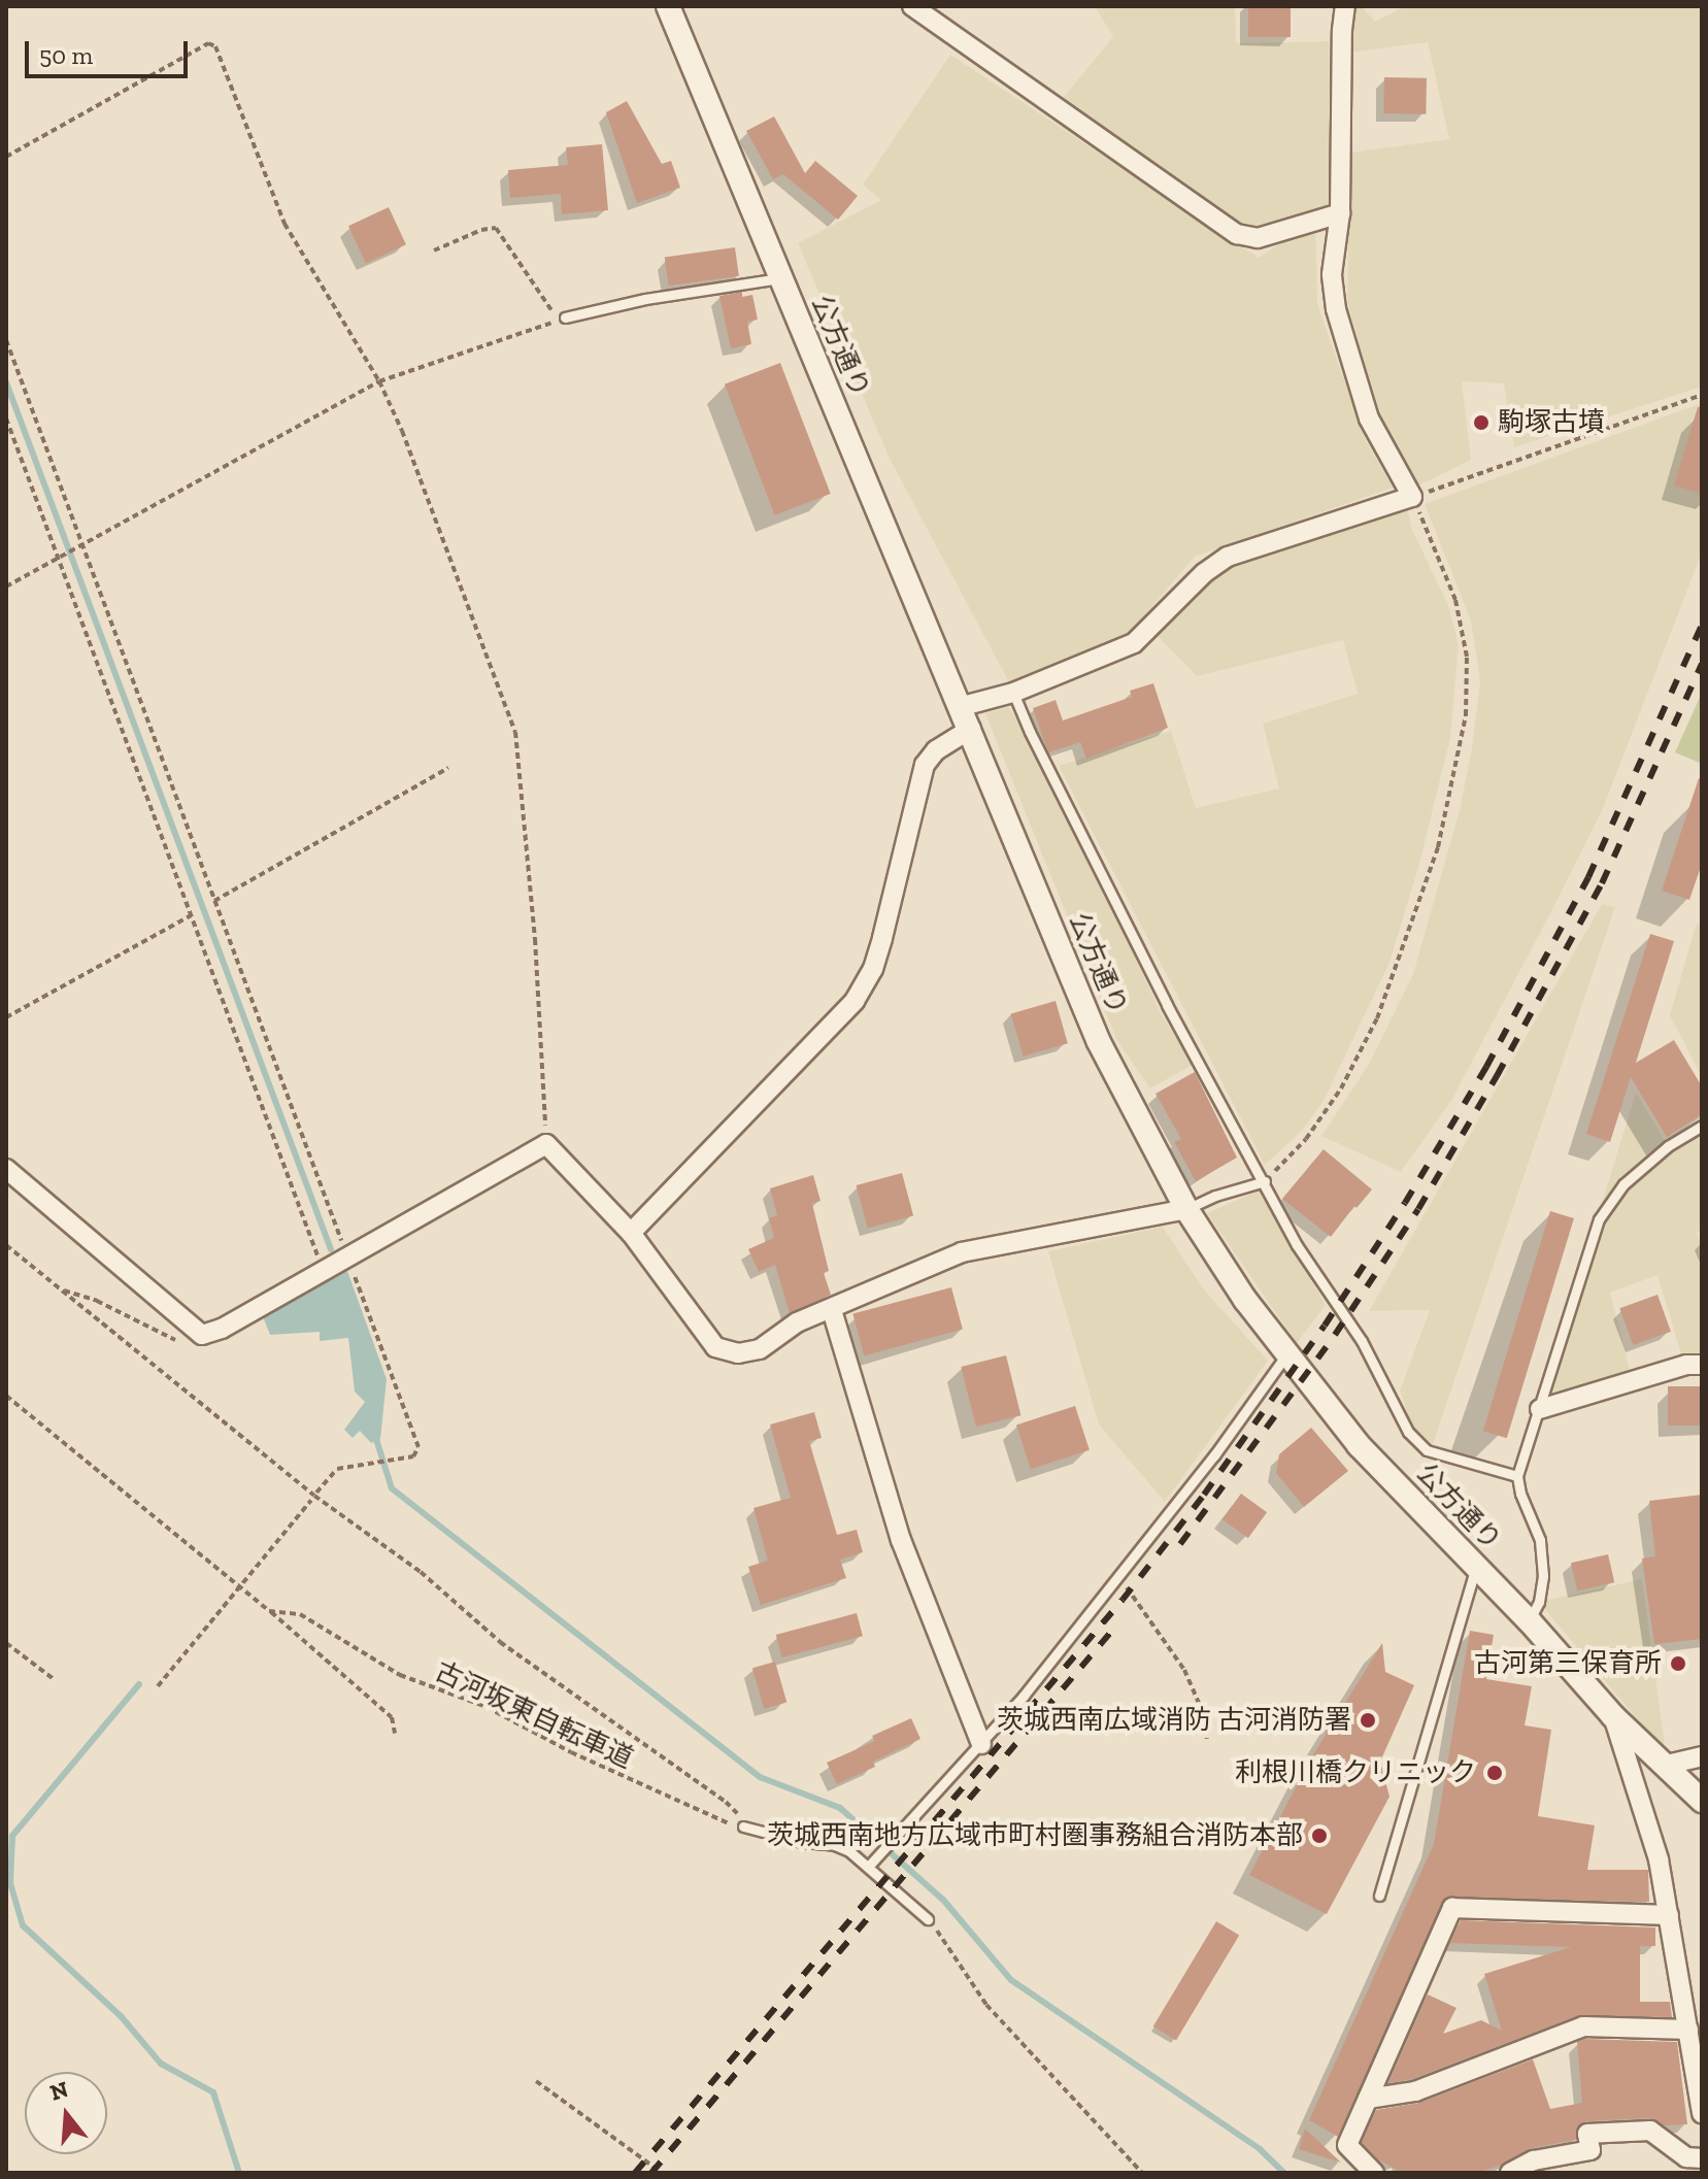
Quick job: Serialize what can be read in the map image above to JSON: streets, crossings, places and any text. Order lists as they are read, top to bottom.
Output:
{
  "streets": {
    "street": ["公方通り"],
    "path": ["古河坂東自転車道"]
  },
  "places": [
    "駒塚古墳",
    "古河第三保育所",
    "茨城西南広域消防 古河消防署",
    "利根川橋クリニック",
    "茨城西南地方広域市町村圏事務組合消防本部"
  ],
  "scale_bar": "50 m",
  "north": "top"
}
